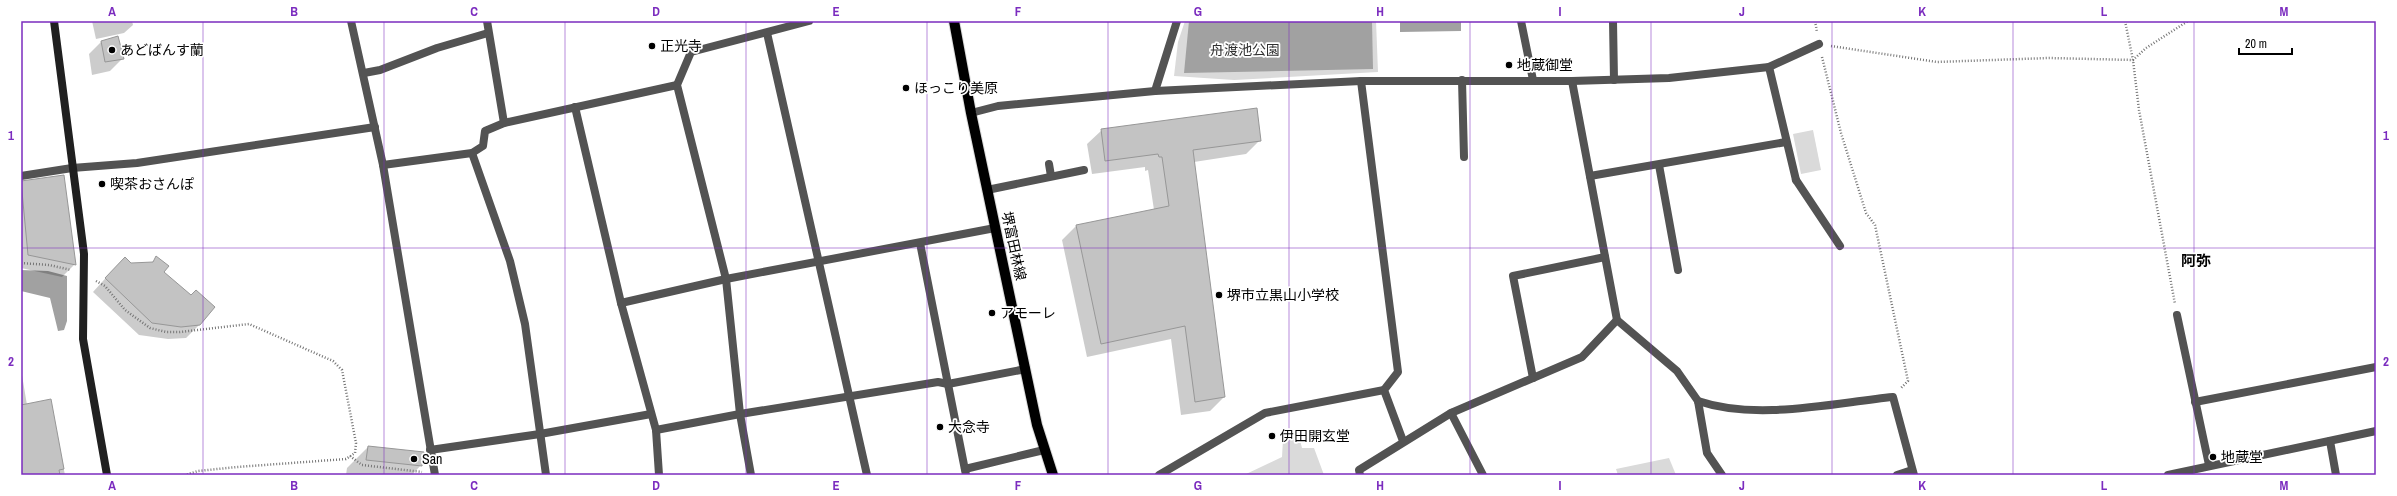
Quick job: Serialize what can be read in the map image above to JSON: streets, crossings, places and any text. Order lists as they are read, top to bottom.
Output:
{
  "streets": {
    "main road": ["堺富田林線"]
  },
  "districts": ["阿弥"],
  "parks": ["舟渡池公園"],
  "places": [
    "正光寺",
    "あどばんす蘭",
    "地蔵御堂",
    "ほっこり美原",
    "喫茶おさんぽ",
    "堺市立黒山小学校",
    "アモーレ",
    "大念寺",
    "伊田開玄堂",
    "地蔵堂",
    "San"
  ],
  "scale_bar": "20 m",
  "grid": {
    "columns": [
      "A",
      "B",
      "C",
      "D",
      "E",
      "F",
      "G",
      "H",
      "I",
      "J",
      "K",
      "L",
      "M"
    ],
    "rows": ["1", "2"]
  }
}
